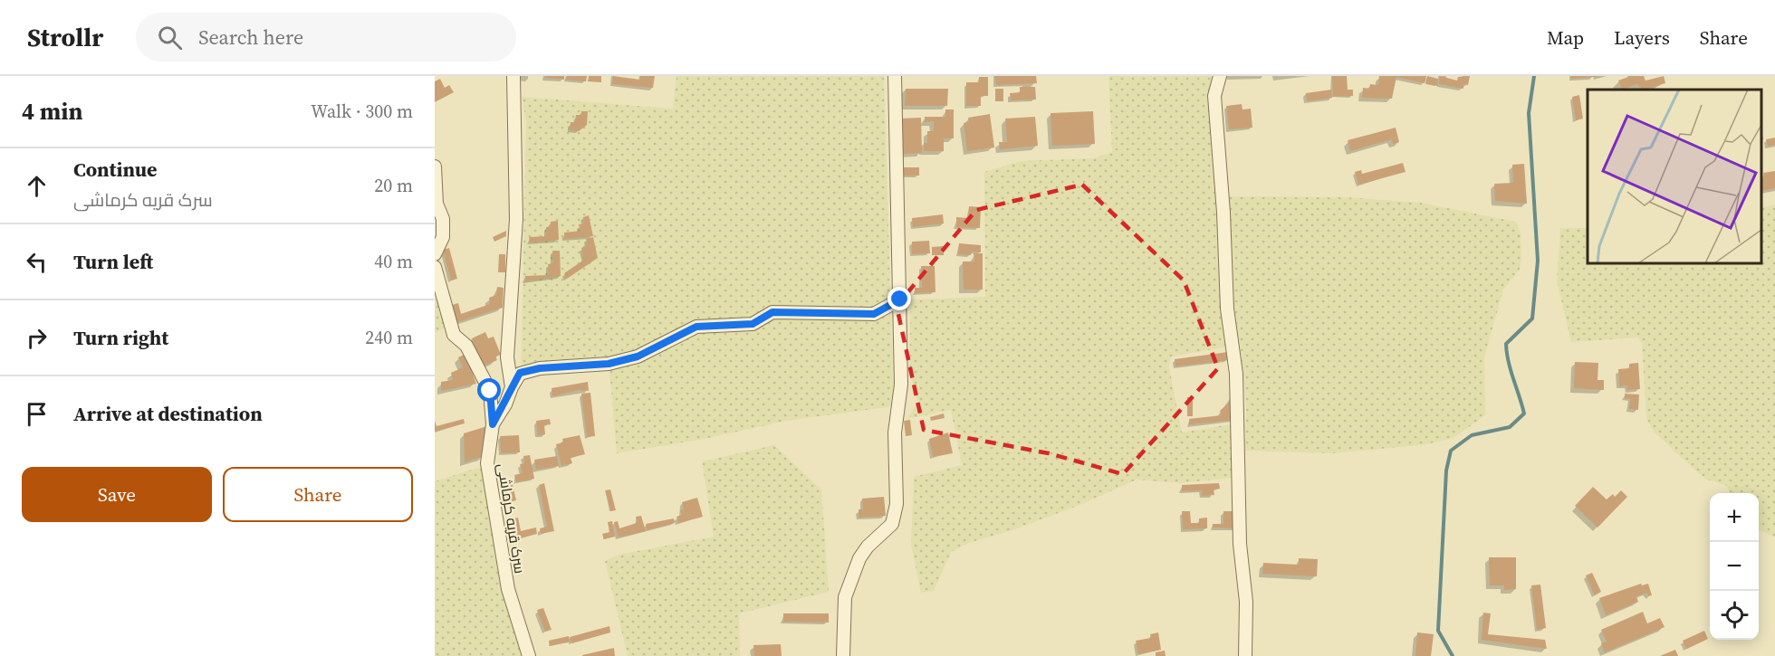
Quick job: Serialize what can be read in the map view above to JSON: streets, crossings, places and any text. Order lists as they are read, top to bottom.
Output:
{
  "streets": {
    "street": ["سرک قریه کرماشی"]
  },
  "page": {
    "header": "Strollr",
    "search": "Search here",
    "nav": ["Map", "Layers", "Share"],
    "heading": ["4 min", "Walk · 300 m"],
    "list": [
      ["Continue", "سرک قریه کرماشی", "20 m"],
      ["Turn left", "40 m"],
      ["Turn right", "240 m"],
      "Arrive at destination"
    ],
    "buttons": ["Save", "Share"],
    "map_buttons": ["+", "−"]
  }
}
